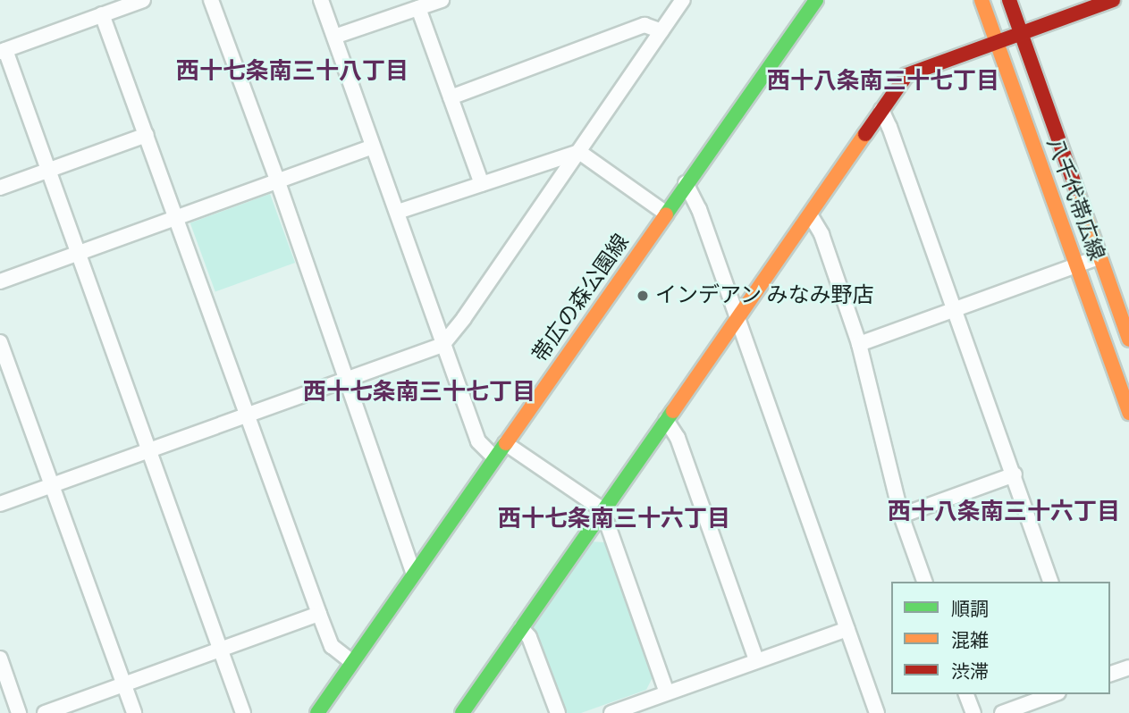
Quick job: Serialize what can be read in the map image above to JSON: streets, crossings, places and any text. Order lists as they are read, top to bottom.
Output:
{
  "streets": {
    "main road": ["八千代帯広線", "帯広の森公園線"]
  },
  "districts": [
    "西十七条南三十八丁目",
    "西十八条南三十七丁目",
    "西十七条南三十七丁目",
    "西十八条南三十六丁目",
    "西十七条南三十六丁目"
  ],
  "places": ["インデアン みなみ野店"],
  "legend": ["順調", "混雑", "渋滞"]
}
